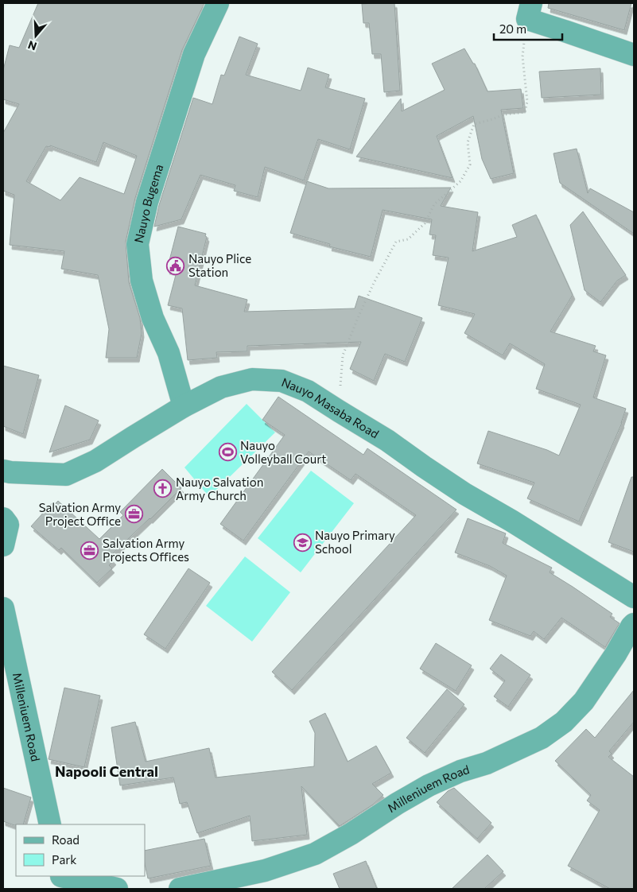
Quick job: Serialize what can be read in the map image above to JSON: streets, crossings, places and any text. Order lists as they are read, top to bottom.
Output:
{
  "streets": {
    "street": ["Nauyo Bugema", "Nauyo Masaba Road", "Milleniuem Road"]
  },
  "crossings": [
    ["Nauyo Bugema", "Nauyo Masaba Road"]
  ],
  "districts": ["Napooli Central"],
  "places": {
    "public building": ["Nauyo Plice Station"],
    "sports": ["Nauyo Volleyball Court"],
    "church": ["Nauyo Salvation Army Church"],
    "office": ["Salvation Army Project Office", "Salvation Army Projects Offices"],
    "school or university": ["Nauyo Primary School"]
  },
  "legend": ["Road", "Park"],
  "scale_bar": "20 m",
  "north": "bottom"
}
